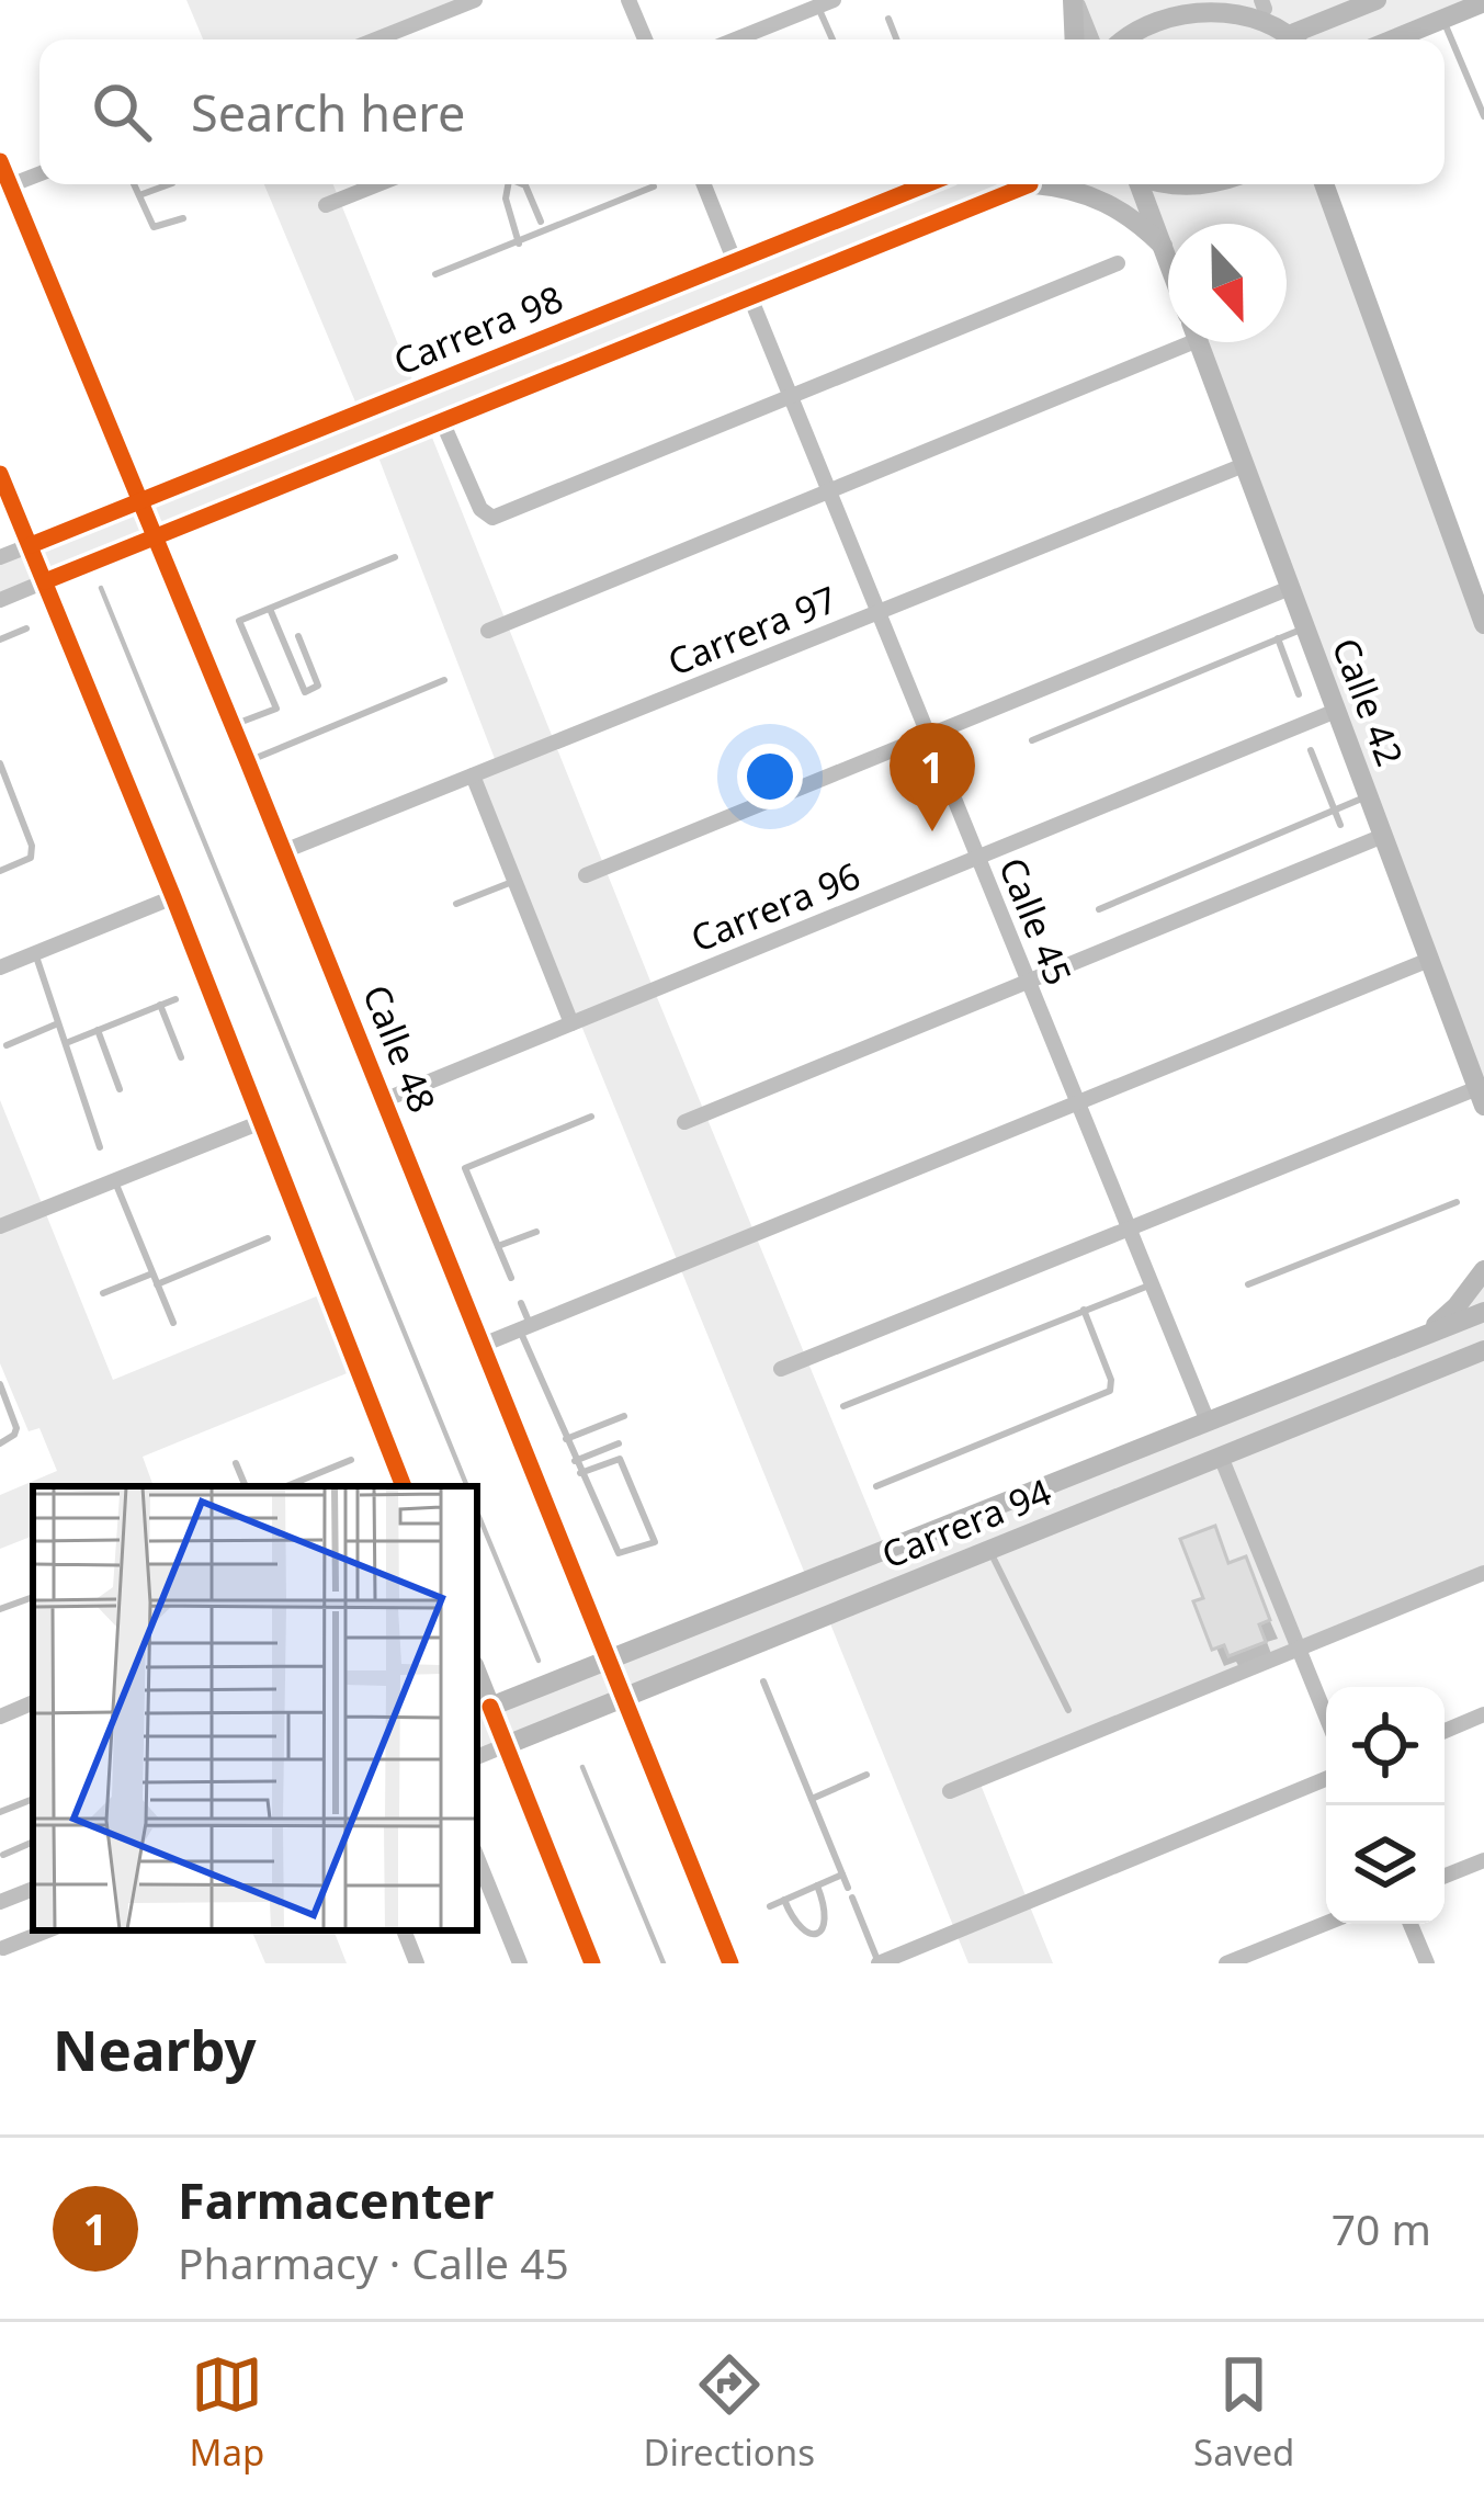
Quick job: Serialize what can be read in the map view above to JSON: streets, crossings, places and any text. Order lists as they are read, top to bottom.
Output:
{
  "streets": {
    "street": [
      "Carrera 98",
      "Carrera 97",
      "Calle 42",
      "Carrera 96",
      "Calle 45",
      "Calle 48",
      "Carrera 94"
    ]
  },
  "crossings": [
    ["Carrera 98", "Calle 45"],
    ["Carrera 98", "Calle 48"],
    ["Carrera 97", "Calle 42"],
    ["Carrera 97", "Calle 45"],
    ["Carrera 97", "Calle 48"],
    ["Calle 42", "Carrera 96"],
    ["Carrera 96", "Calle 45"],
    ["Carrera 96", "Calle 48"],
    ["Calle 45", "Carrera 94"],
    ["Calle 48", "Carrera 94"]
  ],
  "north": "bottom",
  "page": {
    "search": "Search here",
    "pins": "1",
    "heading": "Nearby",
    "list": [
      {
        "mark": "1",
        "name": "Farmacenter",
        "note": "Pharmacy · Calle 45",
        "value": "70 m"
      }
    ],
    "nav": ["Map", "Directions", "Saved"]
  }
}
